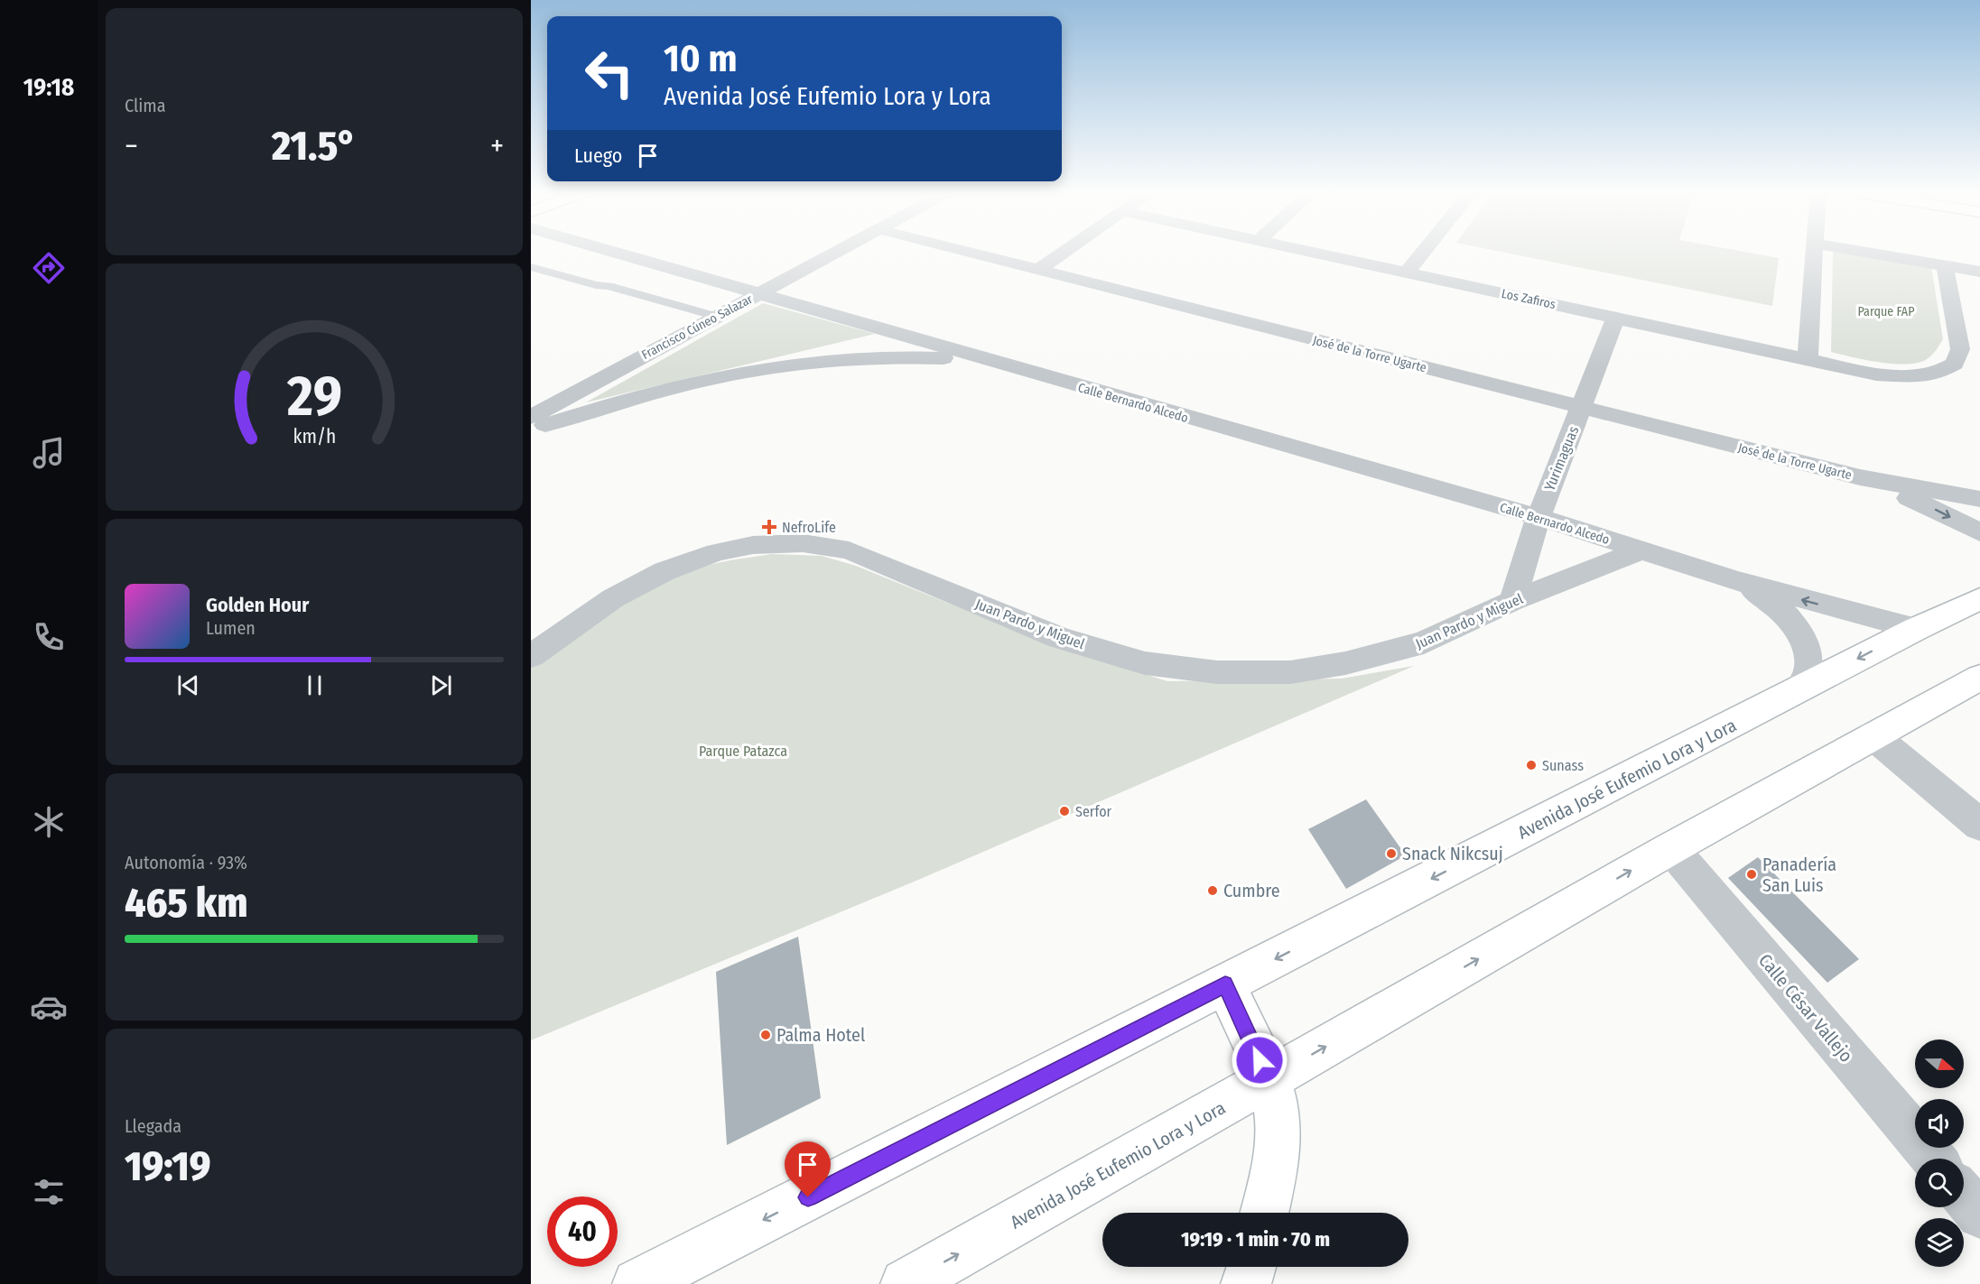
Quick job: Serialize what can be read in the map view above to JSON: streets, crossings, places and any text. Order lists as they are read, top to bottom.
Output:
{
  "streets": {
    "main road": ["Avenida José Eufemio Lora y Lora"],
    "street": [
      "Los Zafiros",
      "Francisco Cúneo Salazar",
      "José de la Torre Ugarte",
      "Calle Bernardo Alcedo",
      "Yurimaguas",
      "Juan Pardo y Miguel",
      "Calle César Vallejo"
    ]
  },
  "crossings": [
    ["Los Zafiros", "Yurimaguas"],
    ["Francisco Cúneo Salazar", "Calle Bernardo Alcedo"],
    ["José de la Torre Ugarte", "Yurimaguas"],
    ["Calle Bernardo Alcedo", "Yurimaguas"],
    ["Calle Bernardo Alcedo", "Juan Pardo y Miguel"],
    ["Calle Bernardo Alcedo", "Avenida José Eufemio Lora y Lora"],
    ["Yurimaguas", "Juan Pardo y Miguel"],
    ["Avenida José Eufemio Lora y Lora", "Calle César Vallejo"]
  ],
  "parks": ["Parque FAP", "Parque Patazca"],
  "places": {
    "health": ["NefroLife"],
    "other": [
      "Sunass",
      "Serfor",
      "Snack Nikcsuj",
      "Panadería San Luis",
      "Cumbre",
      "Palma Hotel"
    ]
  },
  "north": "right",
  "page": {
    "tabs": "19:18",
    "tile": [
      "Clima",
      ["Autonomía · 93%", "465 km"],
      ["Llegada", "19:19"]
    ],
    "turn": ["10 m", "Avenida José Eufemio Lora y Lora"],
    "heat": ["−", "21.5°", "+"],
    "then": "Luego",
    "song": ["Golden Hour", "Lumen"],
    "limit": "40",
    "trip": "19:19 · 1 min · 70 m",
    "gauge": ["29", "km/h"]
  }
}
